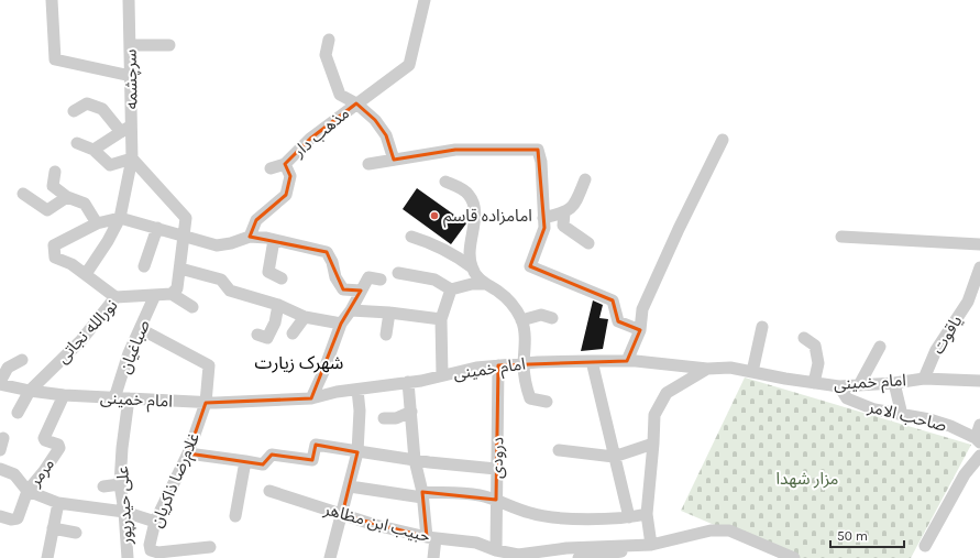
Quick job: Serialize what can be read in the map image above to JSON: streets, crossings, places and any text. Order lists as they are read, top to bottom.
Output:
{
  "streets": {
    "street": [
      "سرچشمه",
      "مذهب دار",
      "نورالله نجاتی",
      "یاقوت",
      "صباغیان",
      "امام خمینی",
      "صاحب الامر",
      "درودی",
      "مرمر",
      "غلام‌رضا ذاکریان",
      "علی حیدرپور",
      "حبیب ابن مظاهر"
    ]
  },
  "crossings": [
    ["نورالله نجاتی", "صباغیان"],
    ["نورالله نجاتی", "امام خمینی"],
    ["یاقوت", "امام خمینی"],
    ["صباغیان", "امام خمینی"],
    ["صباغیان", "غلام‌رضا ذاکریان"],
    ["امام خمینی", "صاحب الامر"],
    ["امام خمینی", "درودی"],
    ["امام خمینی", "مرمر"],
    ["امام خمینی", "غلام‌رضا ذاکریان"],
    ["امام خمینی", "علی حیدرپور"],
    ["درودی", "حبیب ابن مظاهر"]
  ],
  "districts": ["شهرک زیارت"],
  "parks": ["مزار شهدا"],
  "places": ["امامزاده قاسم"],
  "scale_bar": "50 m"
}
